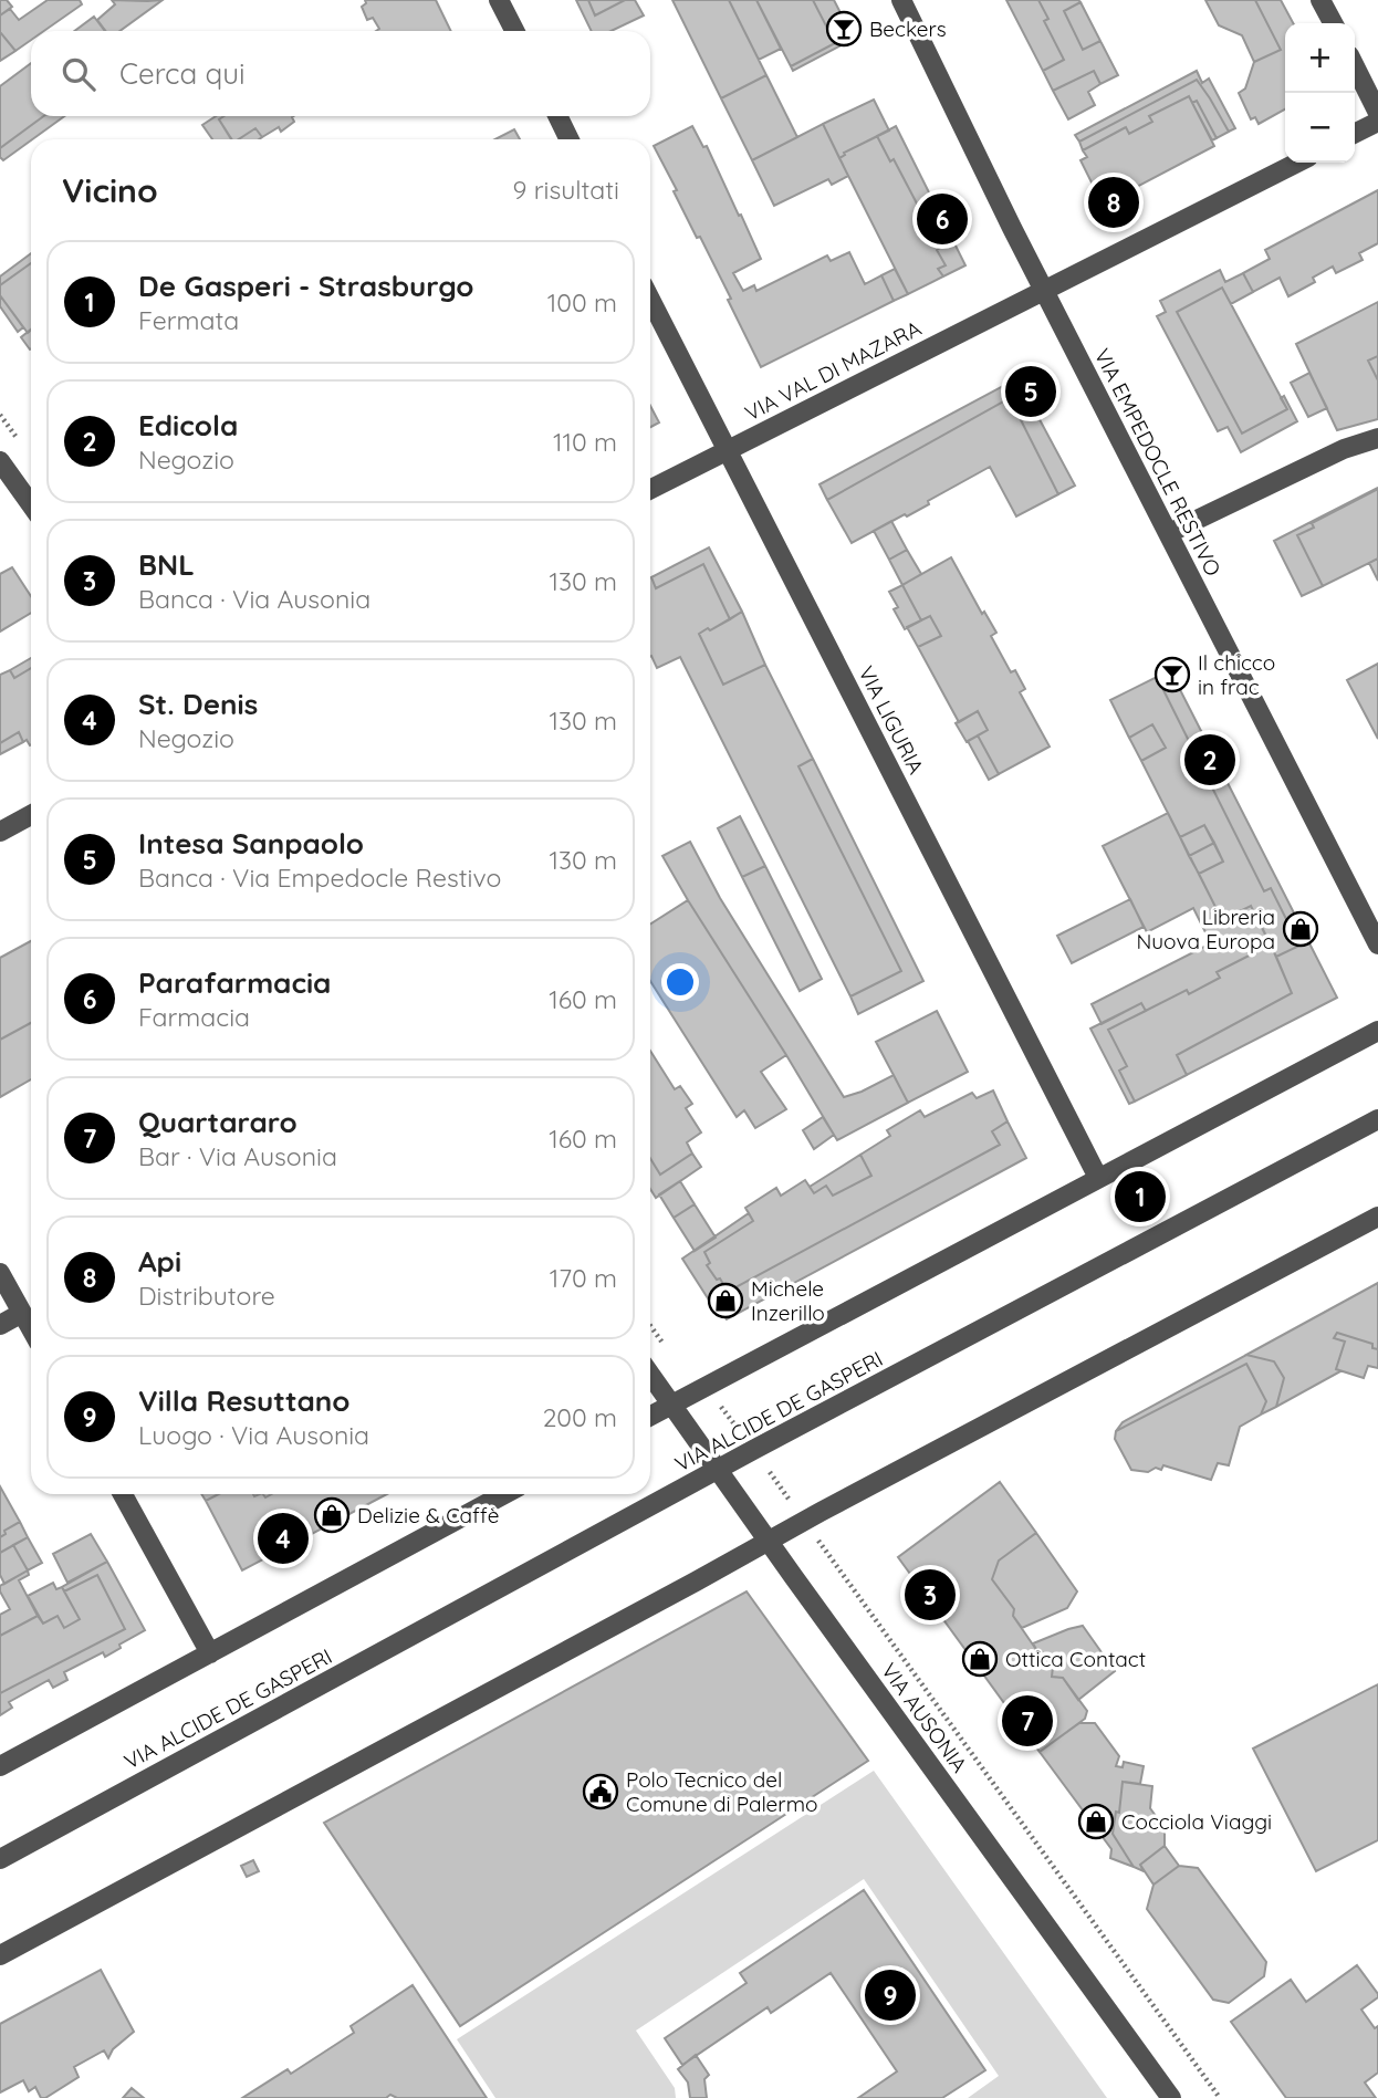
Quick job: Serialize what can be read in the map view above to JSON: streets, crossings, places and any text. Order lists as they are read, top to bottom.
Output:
{
  "streets": {
    "street": [
      "VIA VAL DI MAZARA",
      "VIA EMPEDOCLE RESTIVO",
      "VIA LIGURIA",
      "VIA ALCIDE DE GASPERI",
      "VIA AUSONIA"
    ]
  },
  "crossings": [
    ["VIA VAL DI MAZARA", "VIA EMPEDOCLE RESTIVO"],
    ["VIA VAL DI MAZARA", "VIA LIGURIA"],
    ["VIA ALCIDE DE GASPERI", "VIA AUSONIA"]
  ],
  "places": {
    "bar": ["Beckers", "Il chicco in frac"],
    "shop": [
      "Libreria Nuova Europa",
      "Michele Inzerillo",
      "Delizie & Caffè",
      "Ottica Contact",
      "Cocciola Viaggi"
    ],
    "public building": ["Polo Tecnico del Comune di Palermo"]
  },
  "page": {
    "map_buttons": ["+", "−"],
    "search": "Cerca qui",
    "heading": ["Vicino", "9 risultati"],
    "pins": [
      "8",
      "6",
      "5",
      "2",
      "1",
      "4",
      "3",
      "7",
      "9"
    ],
    "list": [
      {
        "mark": "1",
        "name": "De Gasperi - Strasburgo",
        "note": "Fermata",
        "value": "100 m"
      },
      {
        "mark": "2",
        "name": "Edicola",
        "note": "Negozio",
        "value": "110 m"
      },
      {
        "mark": "3",
        "name": "BNL",
        "note": "Banca · Via Ausonia",
        "value": "130 m"
      },
      {
        "mark": "4",
        "name": "St. Denis",
        "note": "Negozio",
        "value": "130 m"
      },
      {
        "mark": "5",
        "name": "Intesa Sanpaolo",
        "note": "Banca · Via Empedocle Restivo",
        "value": "130 m"
      },
      {
        "mark": "6",
        "name": "Parafarmacia",
        "note": "Farmacia",
        "value": "160 m"
      },
      {
        "mark": "7",
        "name": "Quartararo",
        "note": "Bar · Via Ausonia",
        "value": "160 m"
      },
      {
        "mark": "8",
        "name": "Api",
        "note": "Distributore",
        "value": "170 m"
      },
      {
        "mark": "9",
        "name": "Villa Resuttano",
        "note": "Luogo · Via Ausonia",
        "value": "200 m"
      }
    ]
  }
}
